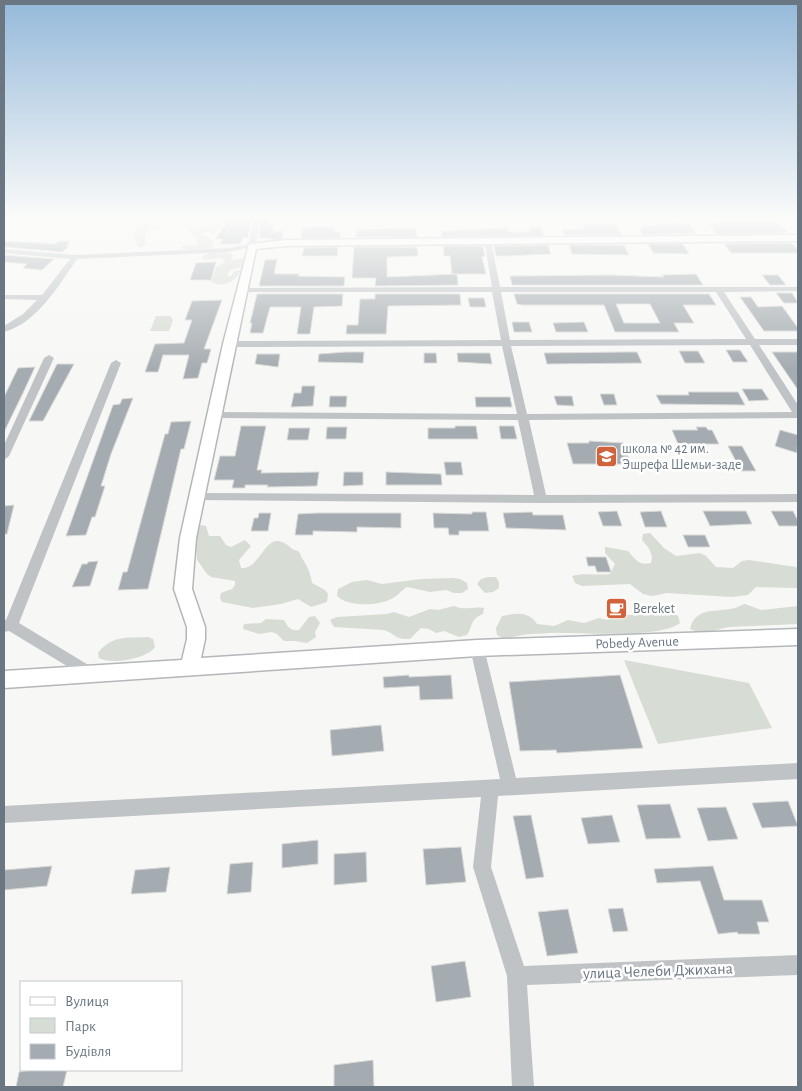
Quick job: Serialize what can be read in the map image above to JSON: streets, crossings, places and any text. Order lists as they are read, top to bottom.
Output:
{
  "streets": {
    "main road": ["Pobedy Avenue"],
    "street": ["улица Челеби Джихана"]
  },
  "places": {
    "school or university": ["школа № 42 им. Эшрефа Шемьи-заде"],
    "cafe": ["Bereket"]
  },
  "legend": ["Вулиця", "Парк", "Будівля"]
}
